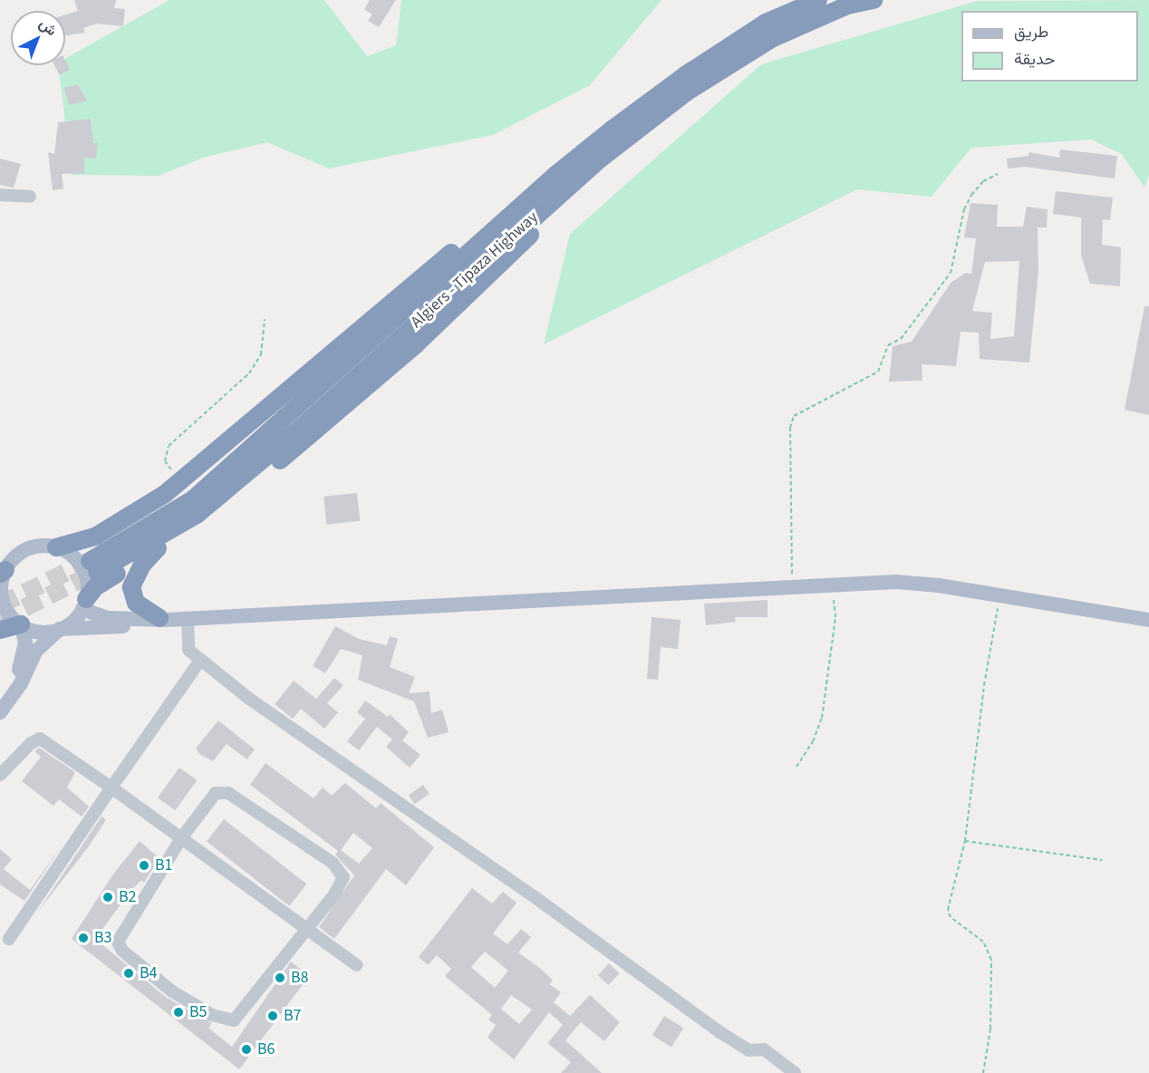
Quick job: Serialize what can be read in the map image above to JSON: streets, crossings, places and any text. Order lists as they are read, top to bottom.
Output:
{
  "streets": {
    "highway": ["Algiers - Tipaza Highway"]
  },
  "places": [
    "B1",
    "B2",
    "B3",
    "B4",
    "B8",
    "B5",
    "B7",
    "B6"
  ],
  "legend": ["طريق", "حديقة"],
  "north": "top right"
}
